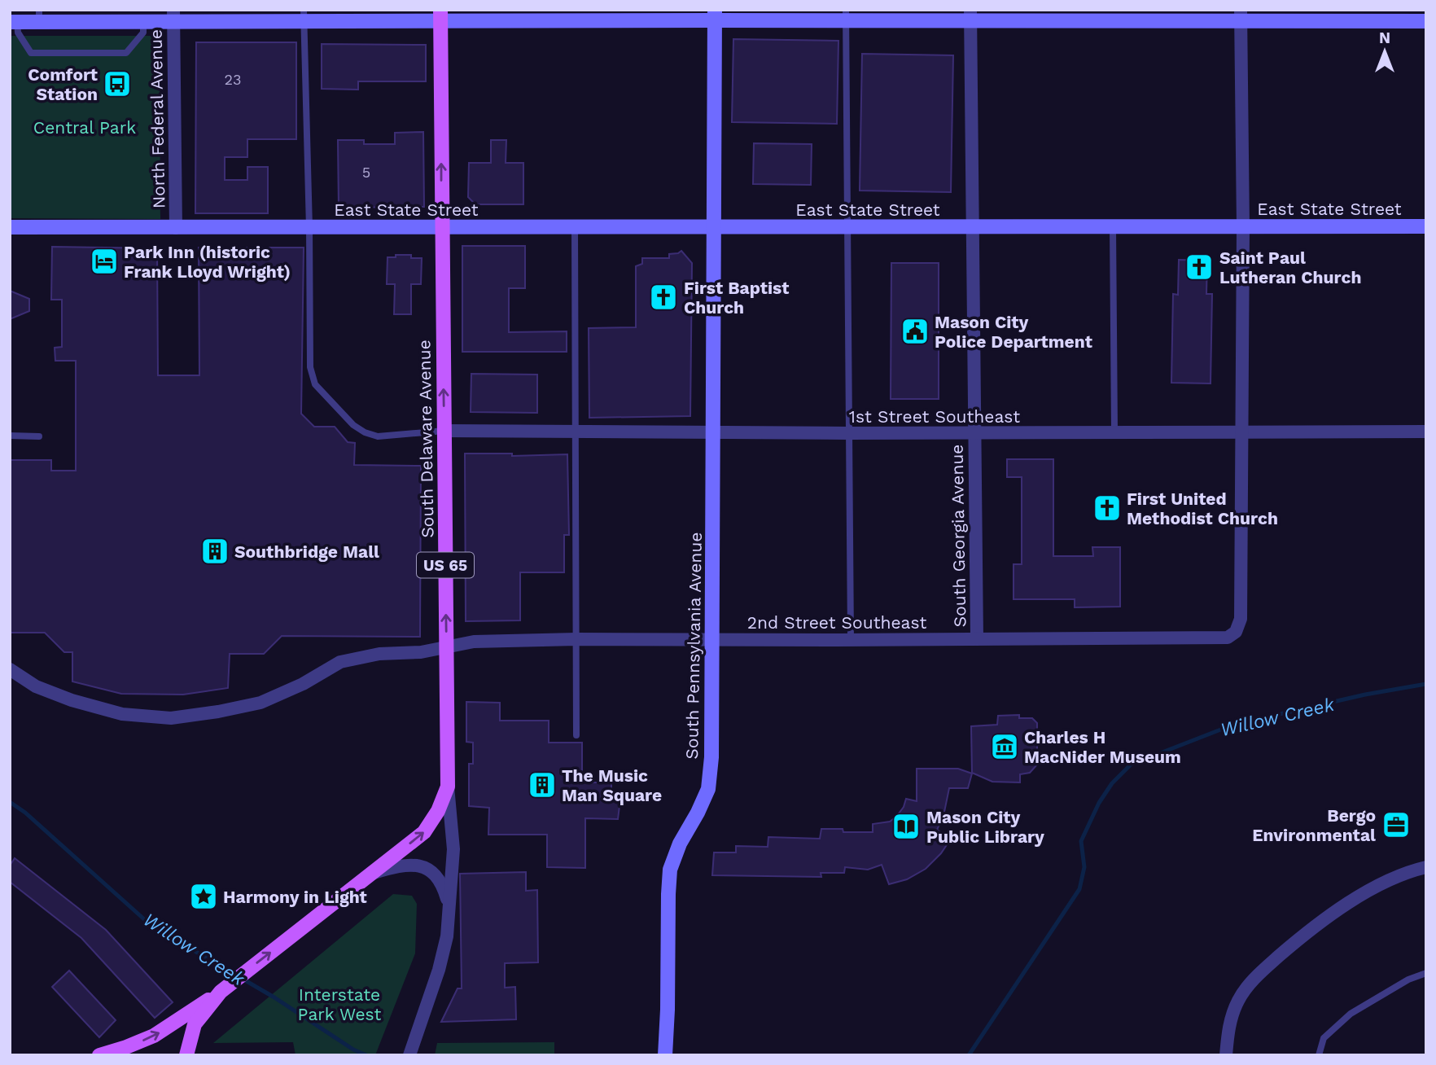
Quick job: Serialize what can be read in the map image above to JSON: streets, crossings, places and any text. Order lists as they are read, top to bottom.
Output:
{
  "streets": {
    "main road": [
      "East State Street",
      "South Delaware Avenue",
      "US 65",
      "South Pennsylvania Avenue"
    ],
    "street": [
      "North Federal Avenue",
      "1st Street Southeast",
      "South Georgia Avenue",
      "2nd Street Southeast"
    ]
  },
  "crossings": [
    ["North Federal Avenue", "East State Street"],
    ["East State Street", "South Delaware Avenue"],
    ["East State Street", "South Georgia Avenue"],
    ["East State Street", "US 65"],
    ["East State Street", "South Pennsylvania Avenue"],
    ["1st Street Southeast", "South Delaware Avenue"],
    ["1st Street Southeast", "South Georgia Avenue"],
    ["1st Street Southeast", "2nd Street Southeast"],
    ["1st Street Southeast", "South Pennsylvania Avenue"],
    ["South Delaware Avenue", "US 65"],
    ["South Delaware Avenue", "2nd Street Southeast"],
    ["South Georgia Avenue", "2nd Street Southeast"],
    ["2nd Street Southeast", "South Pennsylvania Avenue"]
  ],
  "one_way": ["South Delaware Avenue"],
  "water": ["Willow Creek"],
  "parks": ["Central Park", "Interstate Park West"],
  "places": {
    "bus stop": ["Comfort Station"],
    "hotel": ["Park Inn (historic Frank Lloyd Wright)"],
    "church": ["Saint Paul Lutheran Church", "First Baptist Church", "First United Methodist Church"],
    "public building": ["Mason City Police Department"],
    "building": ["Southbridge Mall", "The Music Man Square"],
    "museum": ["Charles H MacNider Museum"],
    "office": ["Bergo Environmental"],
    "library": ["Mason City Public Library"],
    "place": ["Harmony in Light"]
  },
  "house_numbers": ["23", "5"],
  "north": "top"
}
